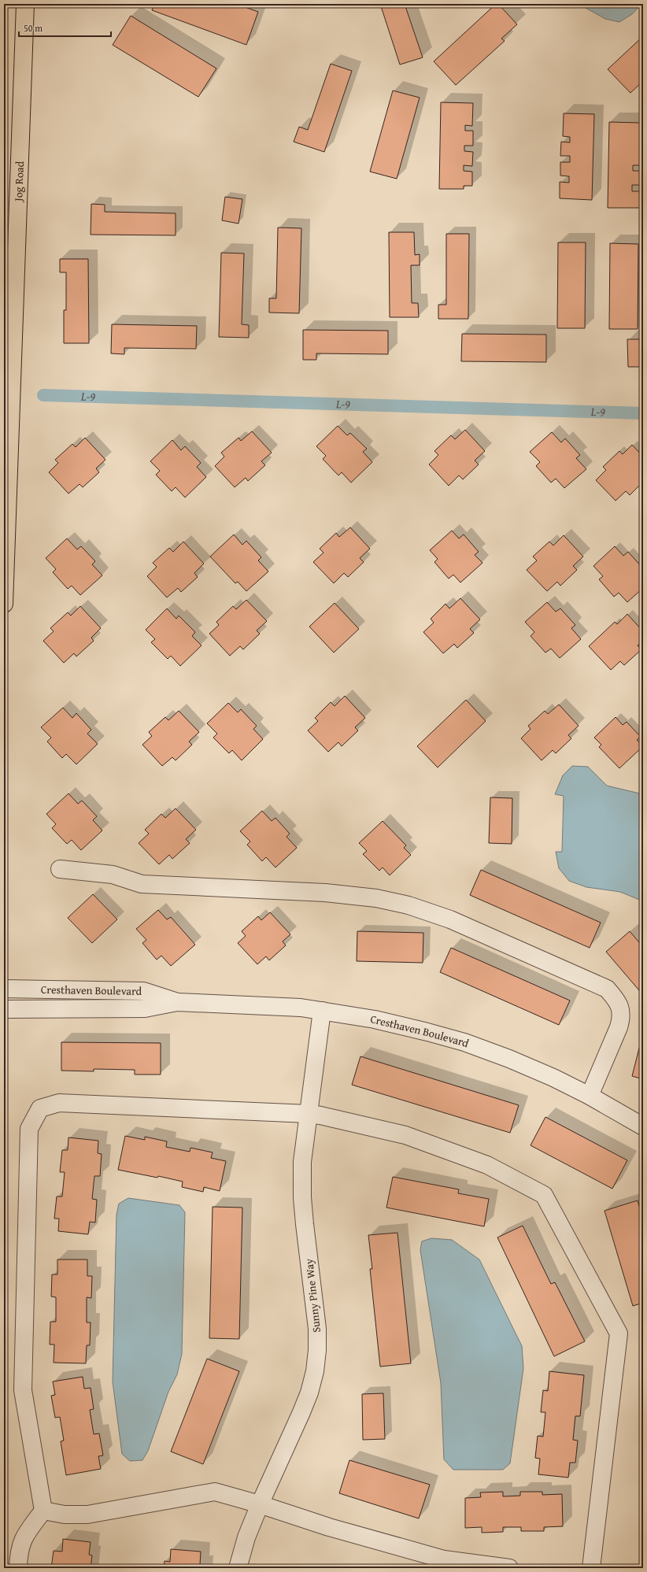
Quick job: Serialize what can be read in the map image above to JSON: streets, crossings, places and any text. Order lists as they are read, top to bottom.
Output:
{
  "streets": {
    "main road": ["Jog Road"],
    "street": ["Cresthaven Boulevard", "Sunny Pine Way"]
  },
  "crossings": [
    ["Cresthaven Boulevard", "Sunny Pine Way"]
  ],
  "water": ["L-9"],
  "scale_bar": "50 m"
}
